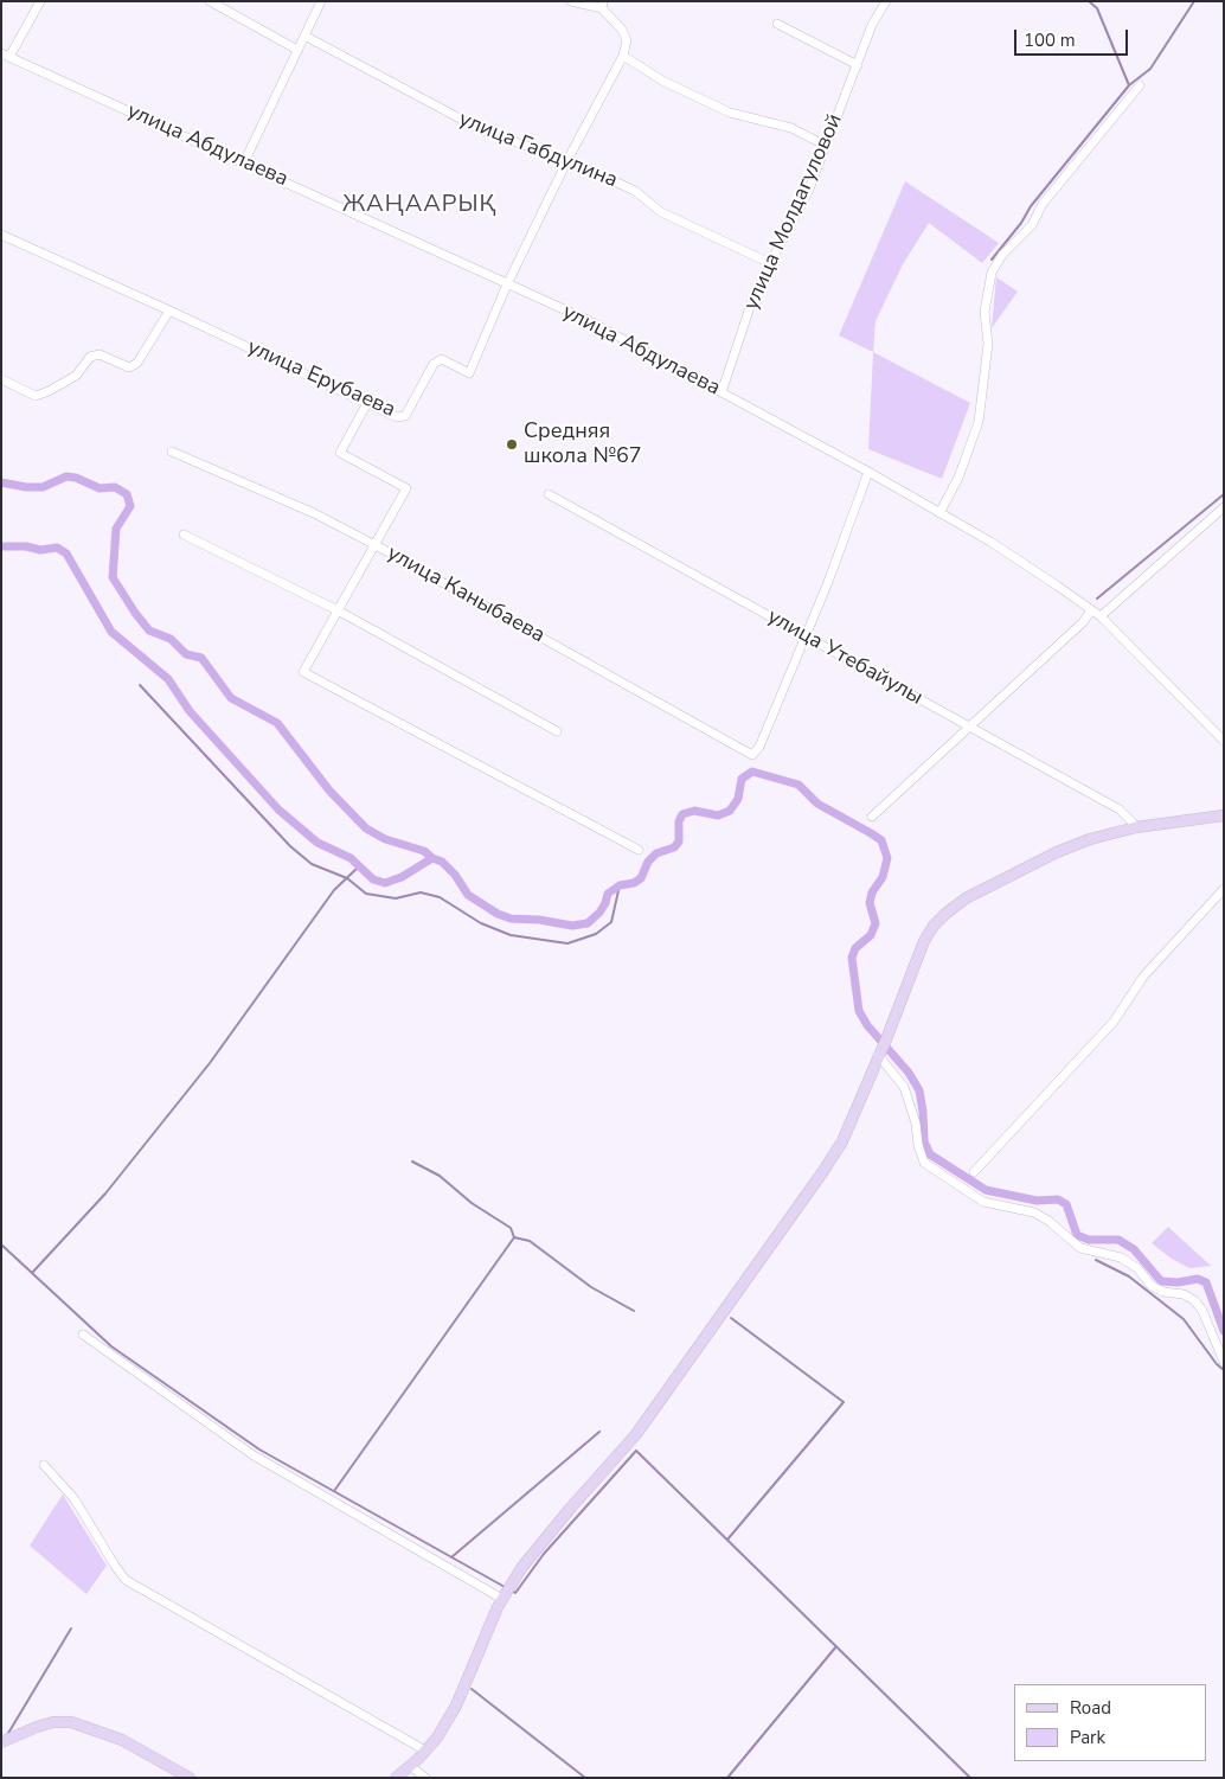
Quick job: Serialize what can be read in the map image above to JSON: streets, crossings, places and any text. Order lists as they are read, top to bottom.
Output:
{
  "streets": {
    "street": [
      "улица Абдулаева",
      "улица Габдулина",
      "улица Молдагуловой",
      "улица Ерубаева",
      "улица Каныбаева",
      "улица Утебайулы"
    ]
  },
  "crossings": [
    ["улица Абдулаева", "улица Молдагуловой"],
    ["улица Абдулаева", "улица Ерубаева"],
    ["улица Габдулина", "улица Молдагуловой"],
    ["улица Габдулина", "улица Ерубаева"],
    ["улица Каныбаева", "улица Утебайулы"]
  ],
  "districts": ["ЖАҢААРЫҚ"],
  "places": ["Средняя школа №67"],
  "legend": ["Road", "Park"],
  "scale_bar": "100 m"
}
